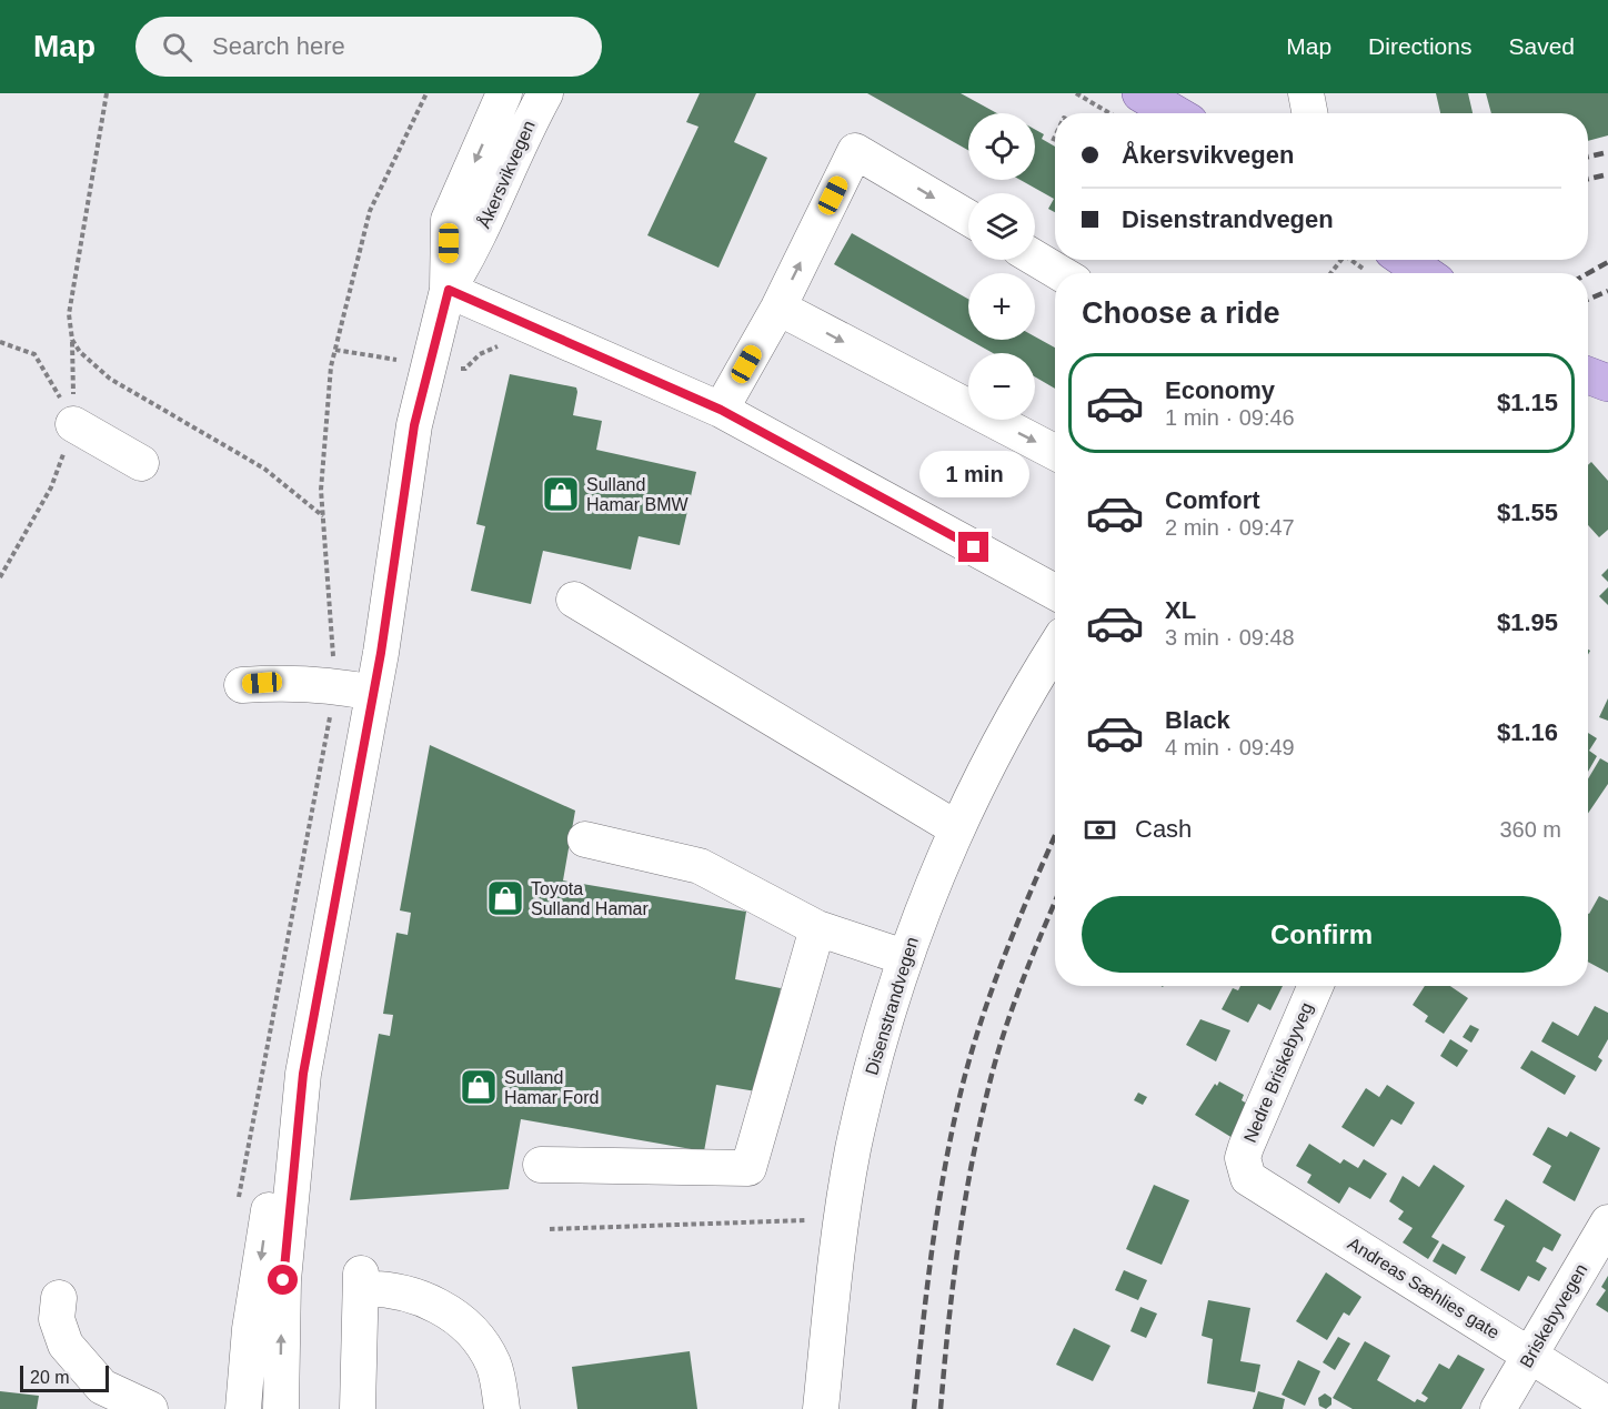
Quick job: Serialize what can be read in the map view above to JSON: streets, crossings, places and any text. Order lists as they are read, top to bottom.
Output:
{
  "streets": {
    "street": [
      "Åkersvikvegen",
      "Disenstrandvegen",
      "Nedre Briskebyveg",
      "Andreas Sæhlies gate",
      "Briskebyvegen"
    ]
  },
  "crossings": [
    ["Nedre Briskebyveg", "Andreas Sæhlies gate"],
    ["Andreas Sæhlies gate", "Briskebyvegen"]
  ],
  "places": {
    "shop": ["Sulland Hamar BMW", "Toyota Sulland Hamar", "Sulland Hamar Ford"]
  },
  "scale_bar": "20 m",
  "page": {
    "header": "Map",
    "search": "Search here",
    "nav": ["Map", "Directions", "Saved"],
    "map_buttons": ["+", "−"],
    "banner": ["Åkersvikvegen", "Disenstrandvegen"],
    "heading": "Choose a ride",
    "list": [
      {
        "name": "Economy",
        "note": "1 min · 09:46",
        "value": "$1.15"
      },
      {
        "name": "Comfort",
        "note": "2 min · 09:47",
        "value": "$1.55"
      },
      {
        "name": "XL",
        "note": "3 min · 09:48",
        "value": "$1.95"
      },
      {
        "name": "Black",
        "note": "4 min · 09:49",
        "value": "$1.16"
      }
    ],
    "bubble": "1 min",
    "pay": ["Cash", "360 m"],
    "buttons": "Confirm",
    "scale": "20 m"
  }
}
